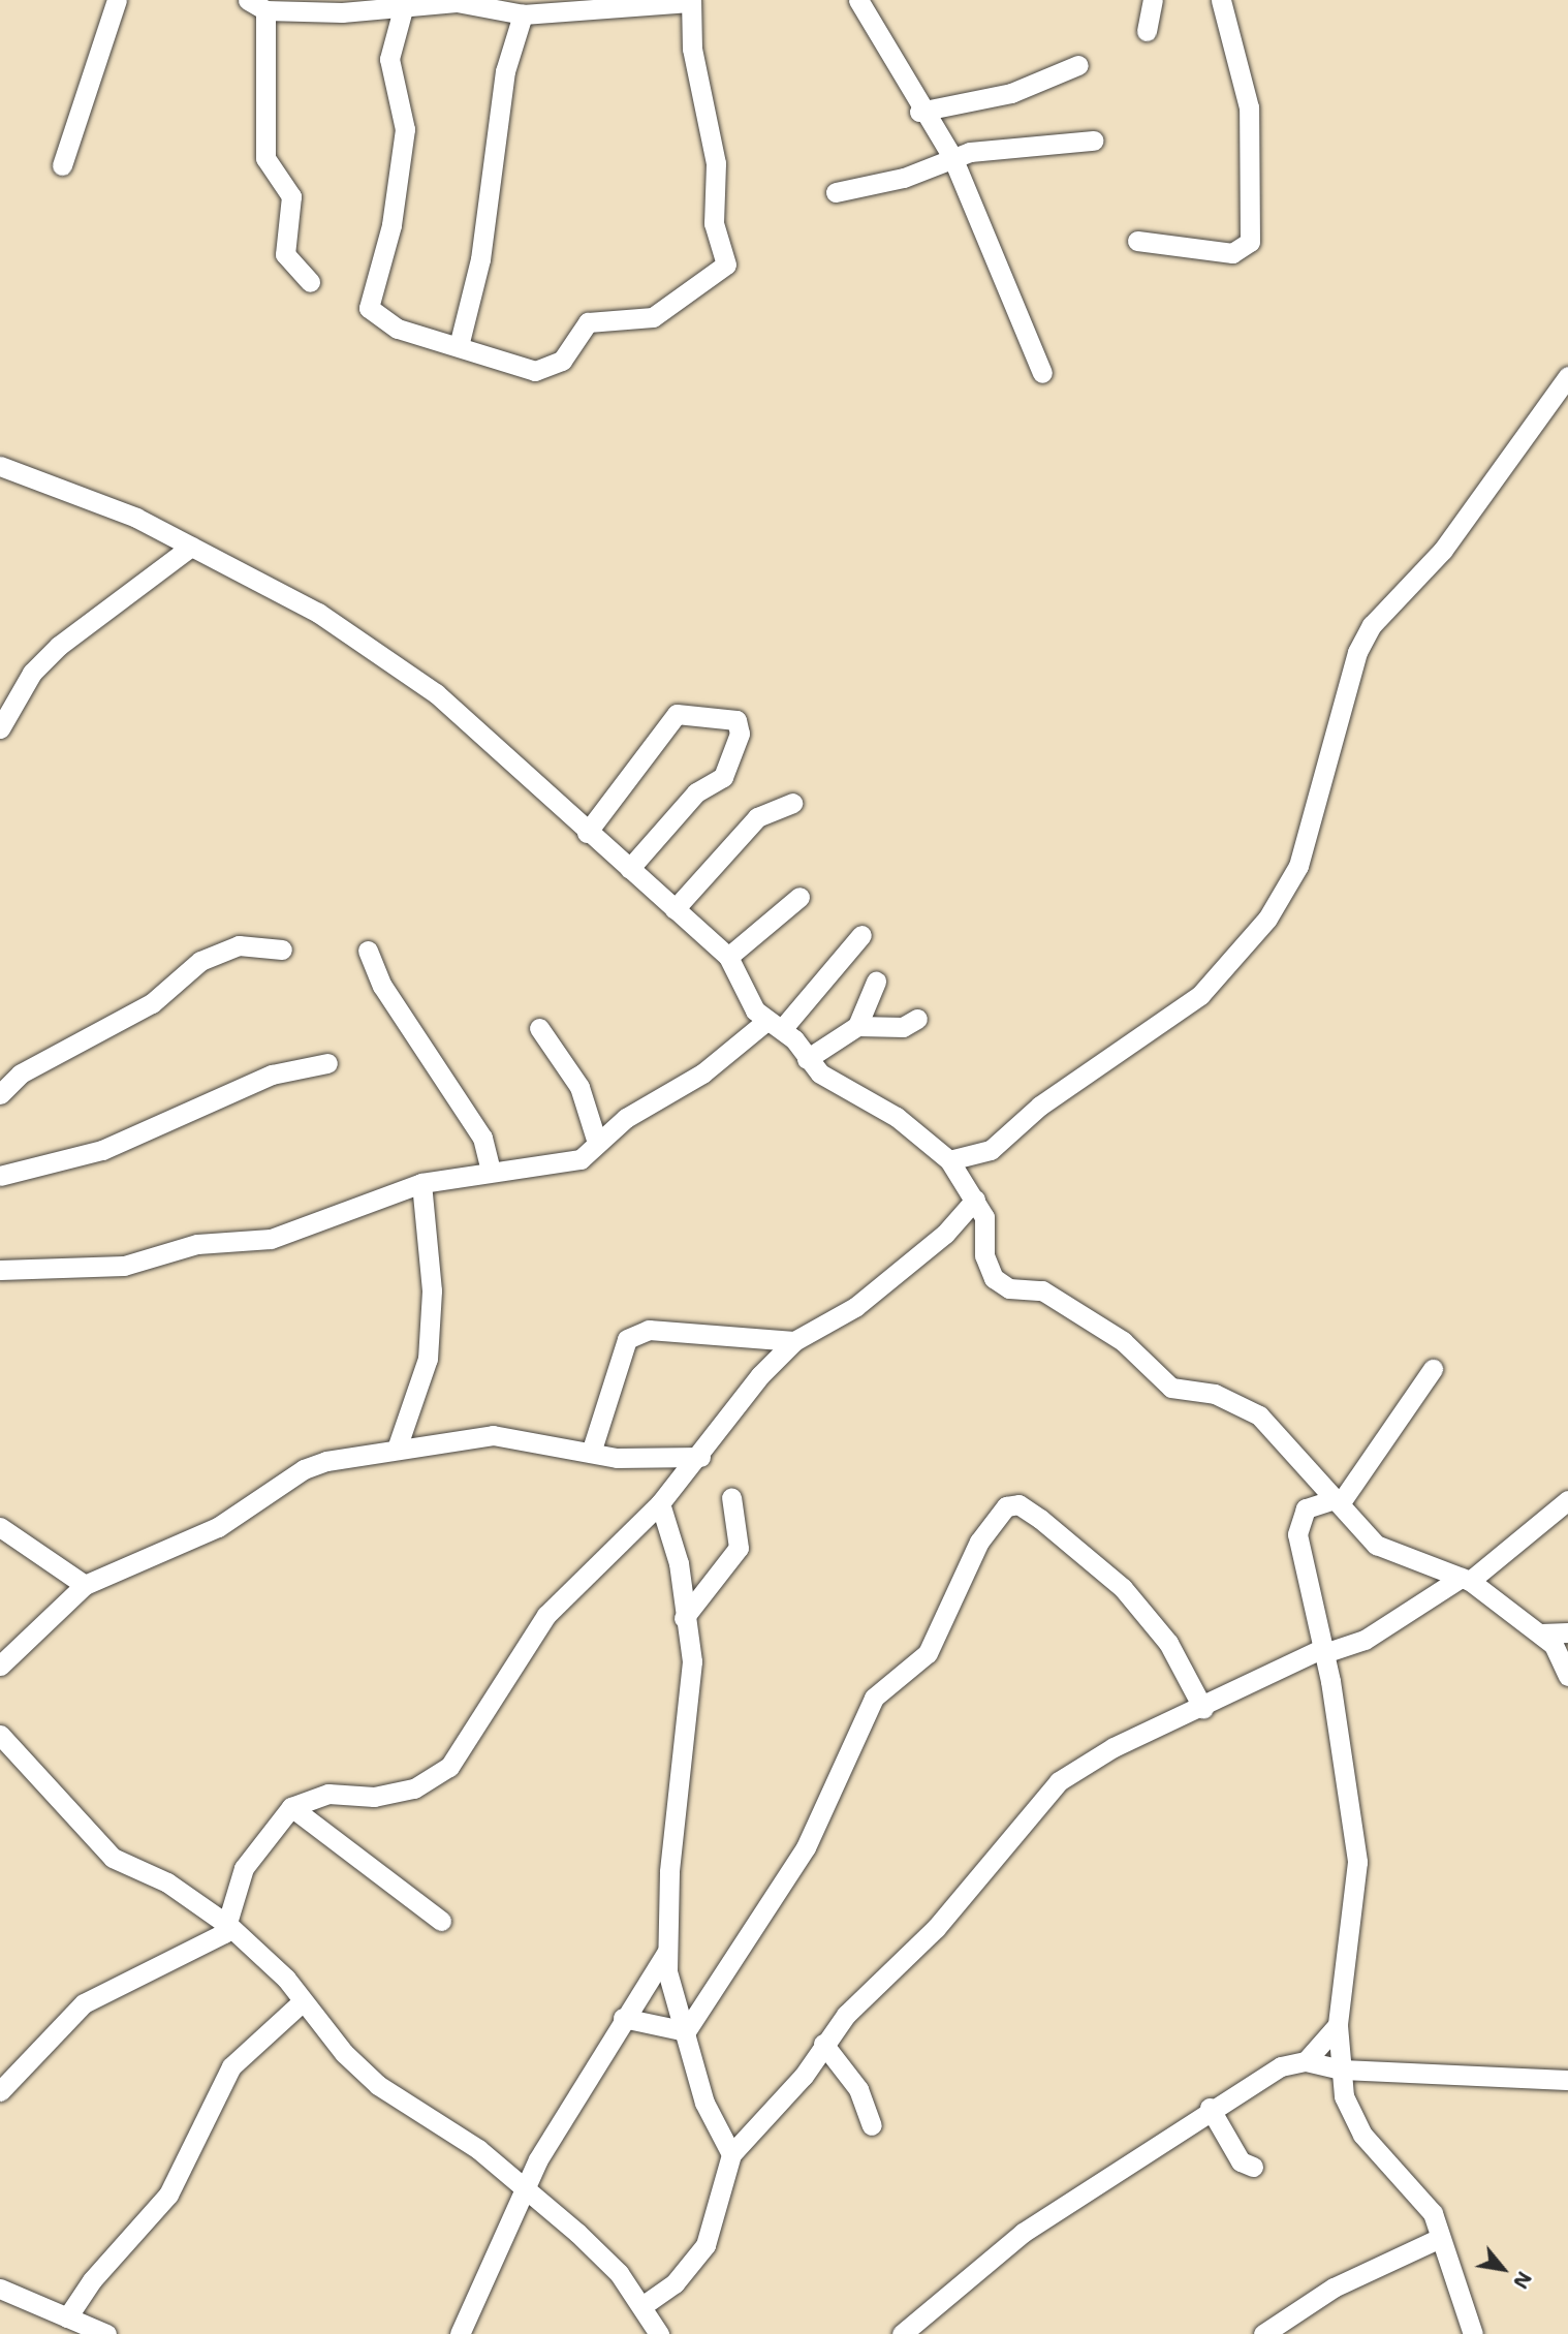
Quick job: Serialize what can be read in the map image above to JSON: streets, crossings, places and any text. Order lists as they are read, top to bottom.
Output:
{
  "north": "bottom right"
}
